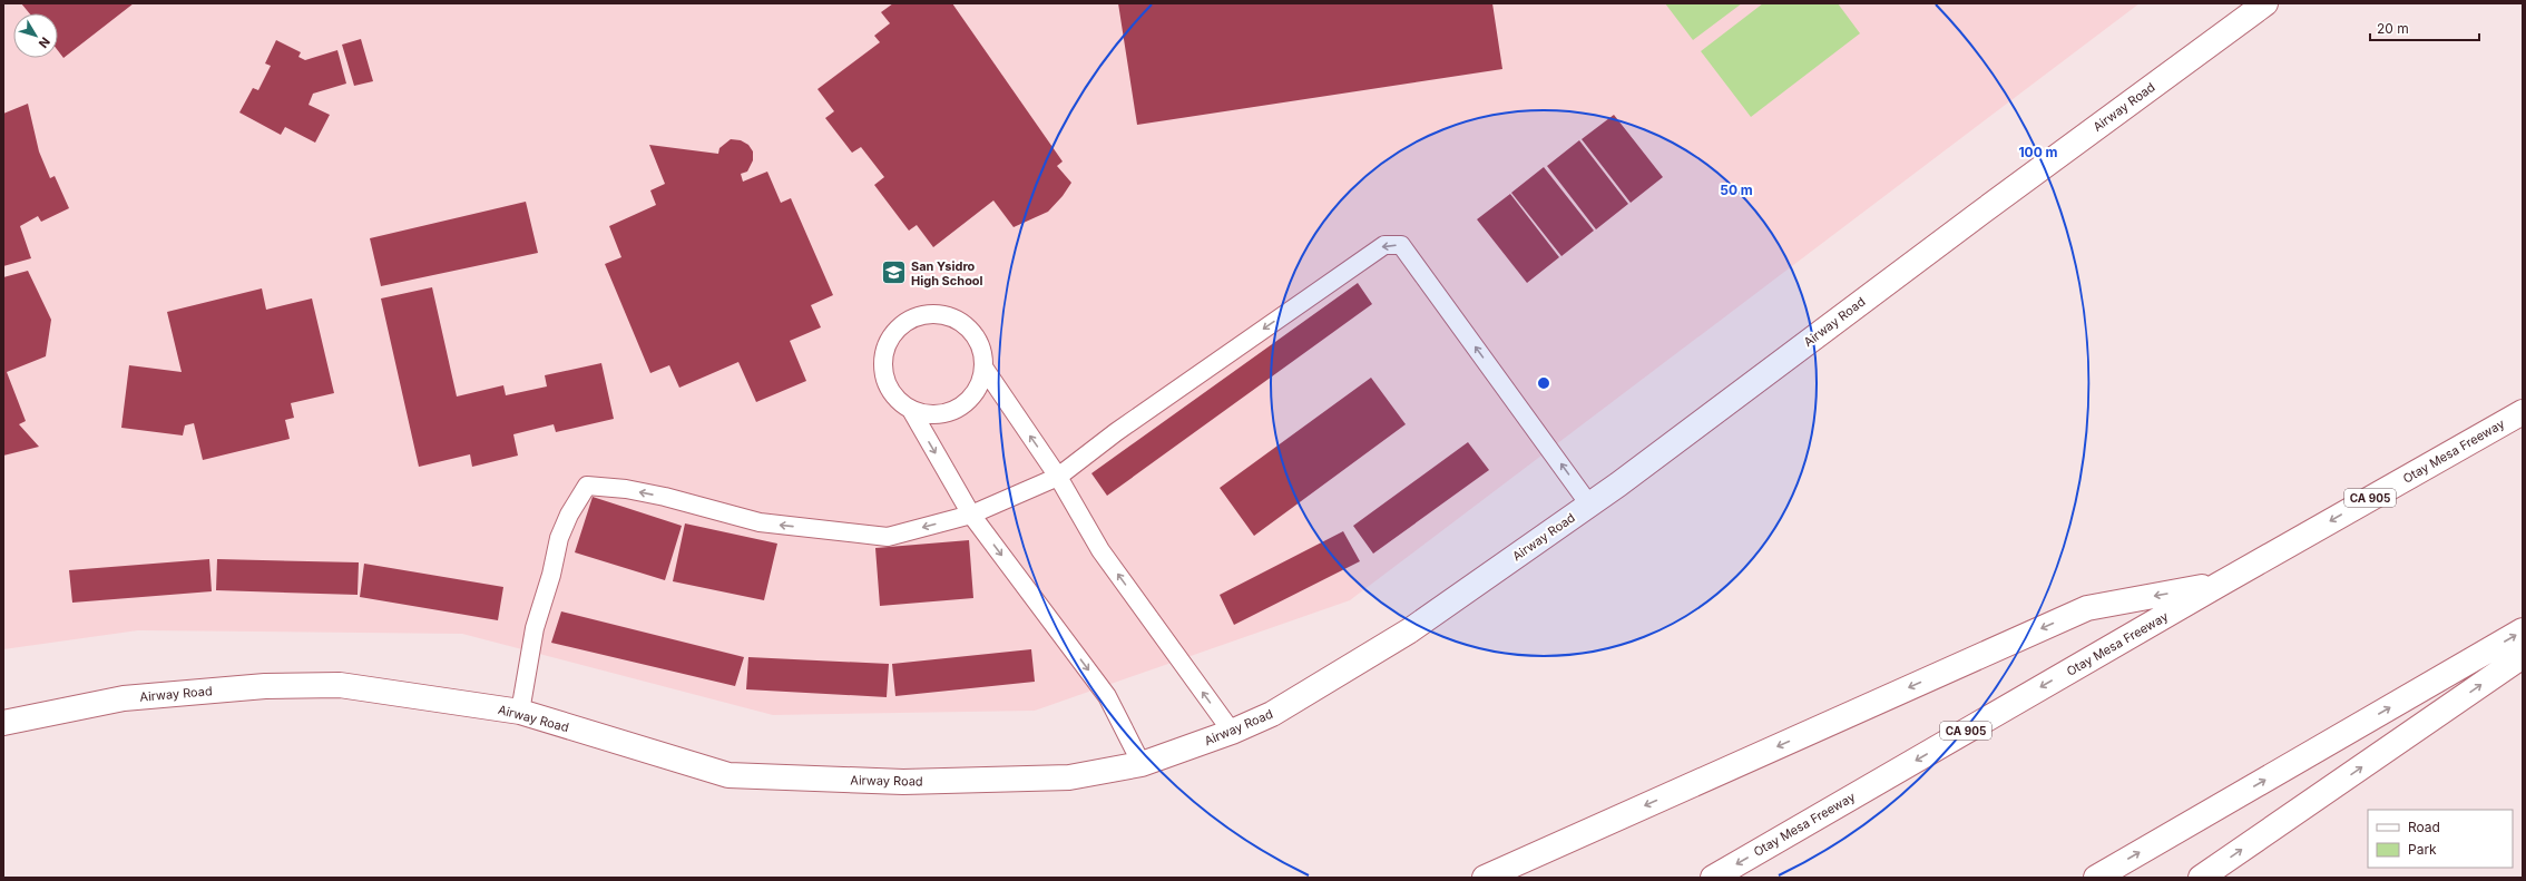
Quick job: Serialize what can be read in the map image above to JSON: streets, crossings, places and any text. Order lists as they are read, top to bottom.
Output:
{
  "streets": {
    "main road": ["Airway Road", "Otay Mesa Freeway", "CA 905"]
  },
  "places": {
    "school or university": ["San Ysidro High School"]
  },
  "legend": ["Road", "Park"],
  "scale_bar": "20 m",
  "north": "bottom right",
  "rings": ["100 m", "50 m"]
}
